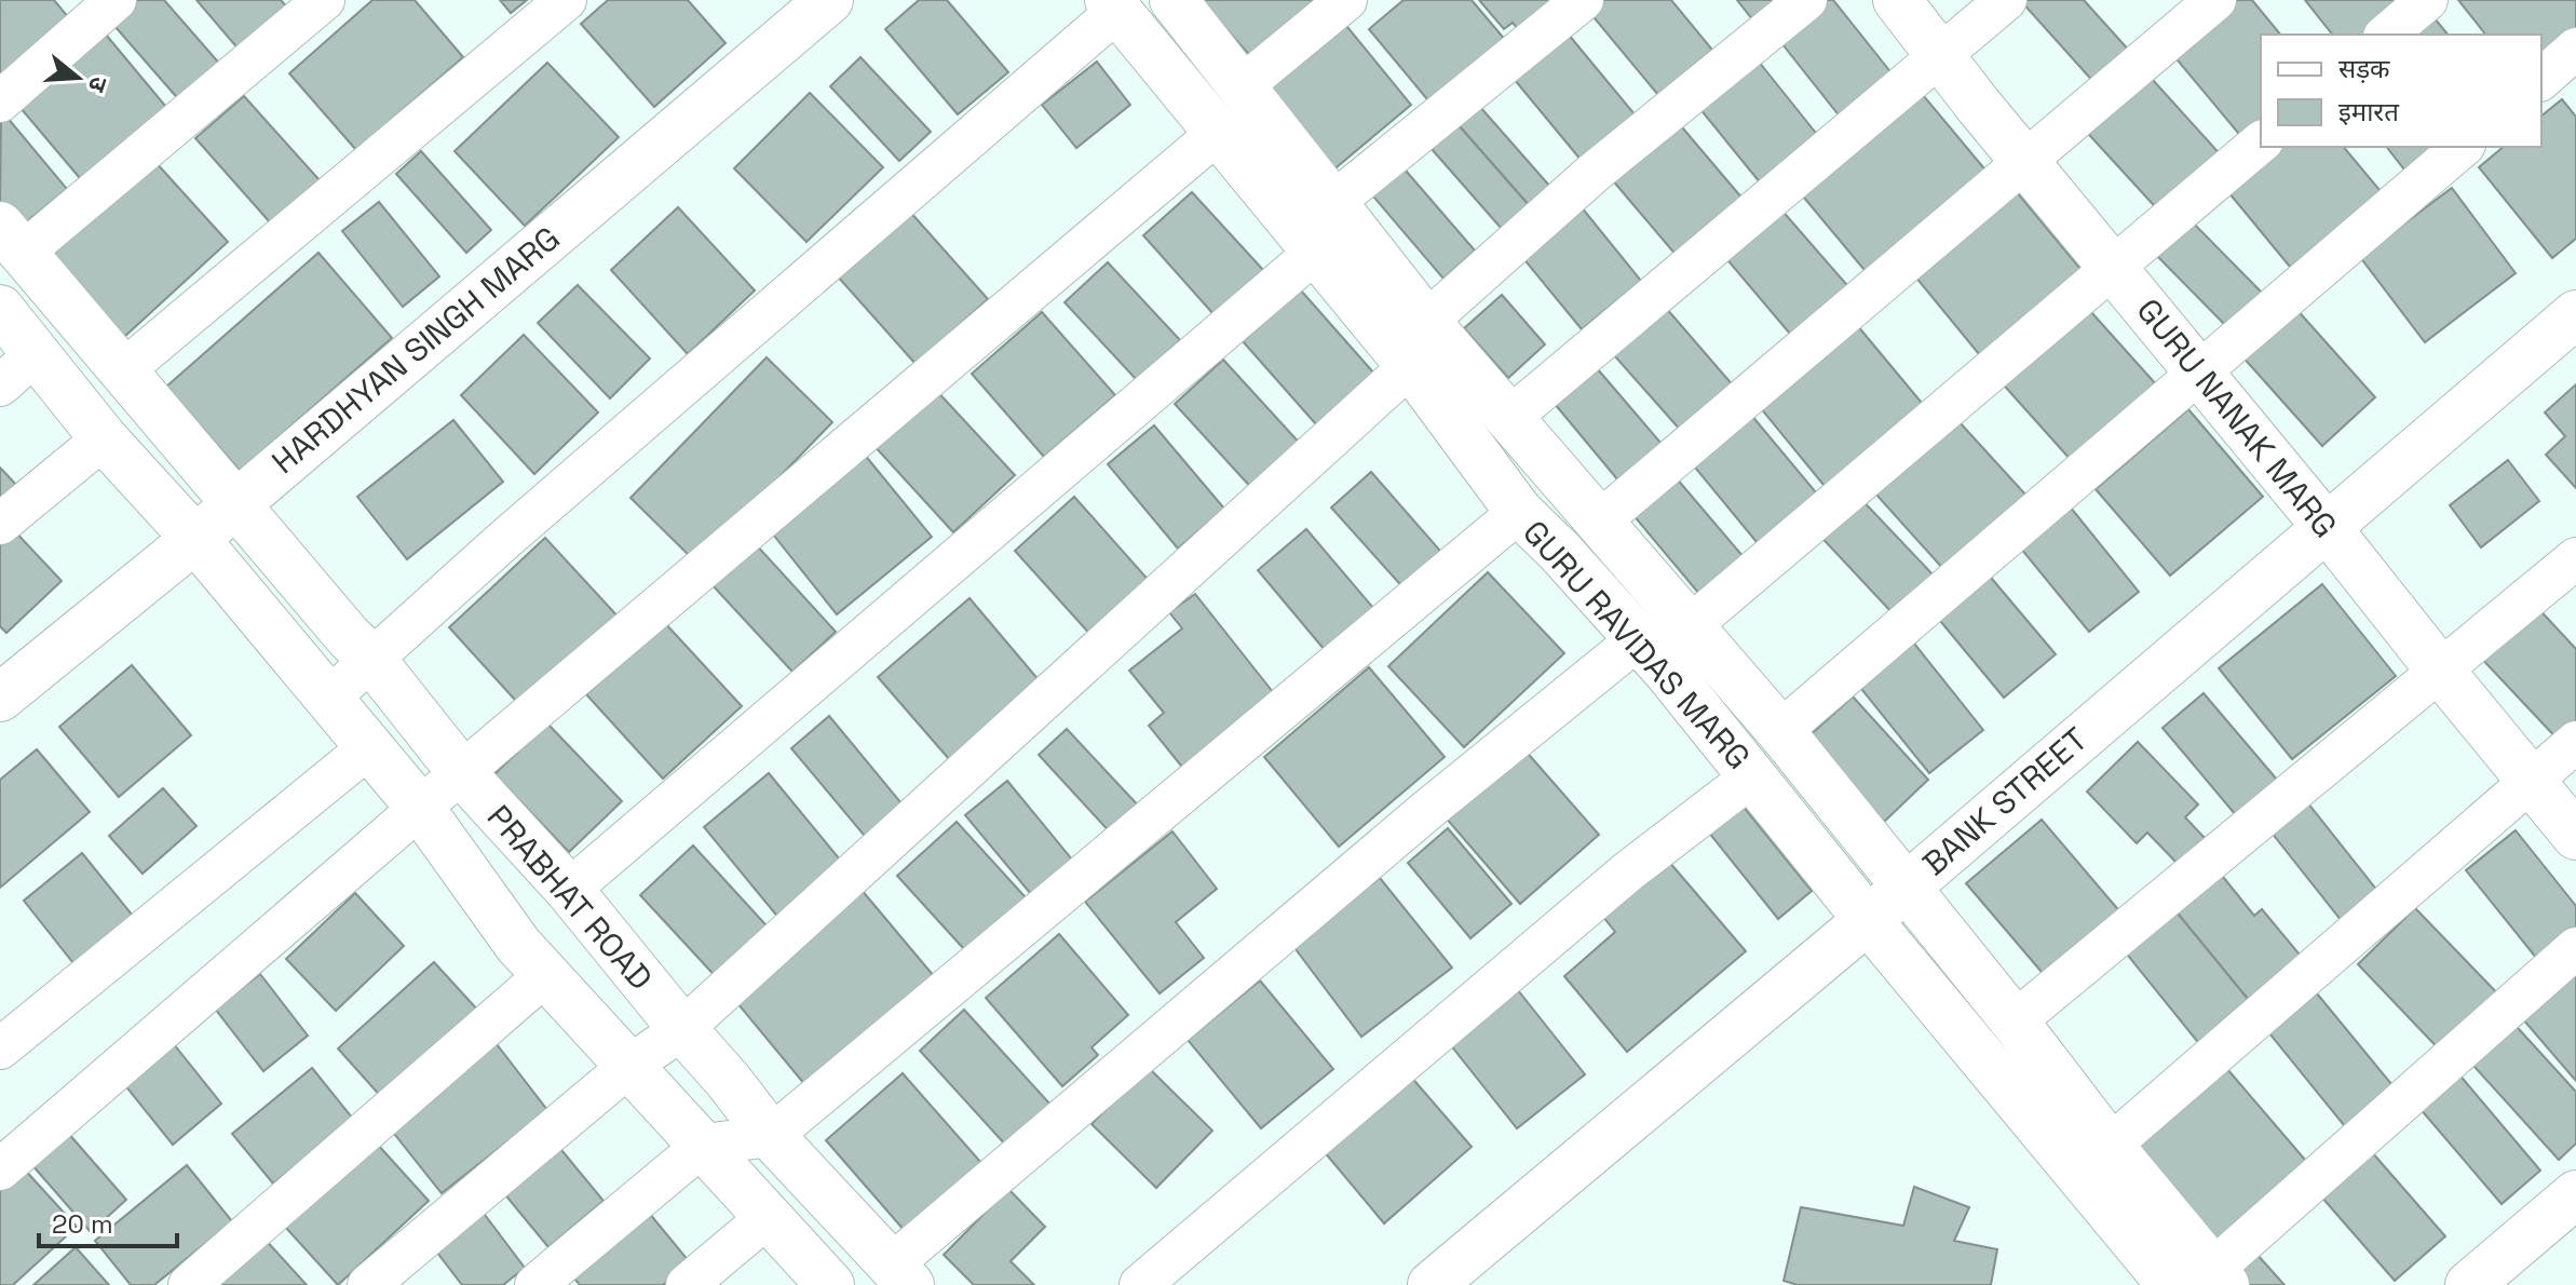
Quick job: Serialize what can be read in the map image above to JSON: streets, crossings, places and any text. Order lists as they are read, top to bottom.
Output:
{
  "streets": {
    "street": [
      "HARDHYAN SINGH MARG",
      "GURU NANAK MARG",
      "GURU RAVIDAS MARG",
      "BANK STREET",
      "PRABHAT ROAD"
    ]
  },
  "crossings": [
    ["HARDHYAN SINGH MARG", "PRABHAT ROAD"],
    ["GURU NANAK MARG", "BANK STREET"],
    ["GURU RAVIDAS MARG", "BANK STREET"]
  ],
  "legend": ["सड़क", "इमारत"],
  "scale_bar": "20 m",
  "north": "right"
}
